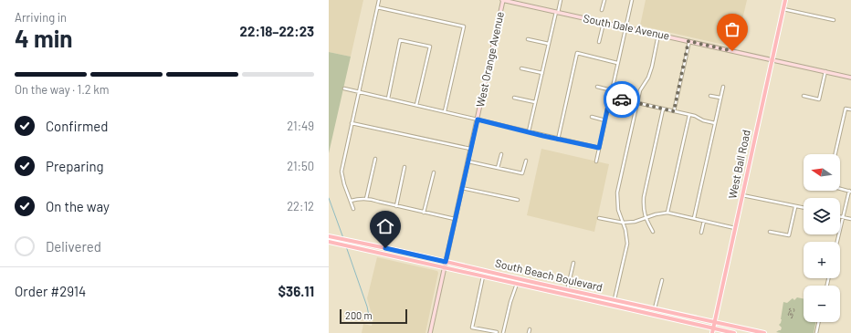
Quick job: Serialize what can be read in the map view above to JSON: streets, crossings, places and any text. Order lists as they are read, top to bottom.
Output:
{
  "streets": {
    "main road": ["West Ball Road", "South Beach Boulevard"],
    "street": ["South Dale Avenue", "West Orange Avenue"]
  },
  "crossings": [
    ["South Dale Avenue", "West Orange Avenue"],
    ["South Dale Avenue", "West Ball Road"],
    ["West Orange Avenue", "South Beach Boulevard"],
    ["West Ball Road", "South Beach Boulevard"]
  ],
  "scale_bar": "200 m",
  "north": "left",
  "page": {
    "heading": ["4 min", "Arriving in", "22:18–22:23"],
    "panel": ["Order #2914", "$36.11"],
    "bar": "On the way · 1.2 km",
    "list": [
      ["Confirmed", "21:49"],
      ["Preparing", "21:50"],
      ["On the way", "22:12"],
      "Delivered"
    ],
    "map_buttons": ["+", "−"],
    "scale": "200 m"
  }
}
